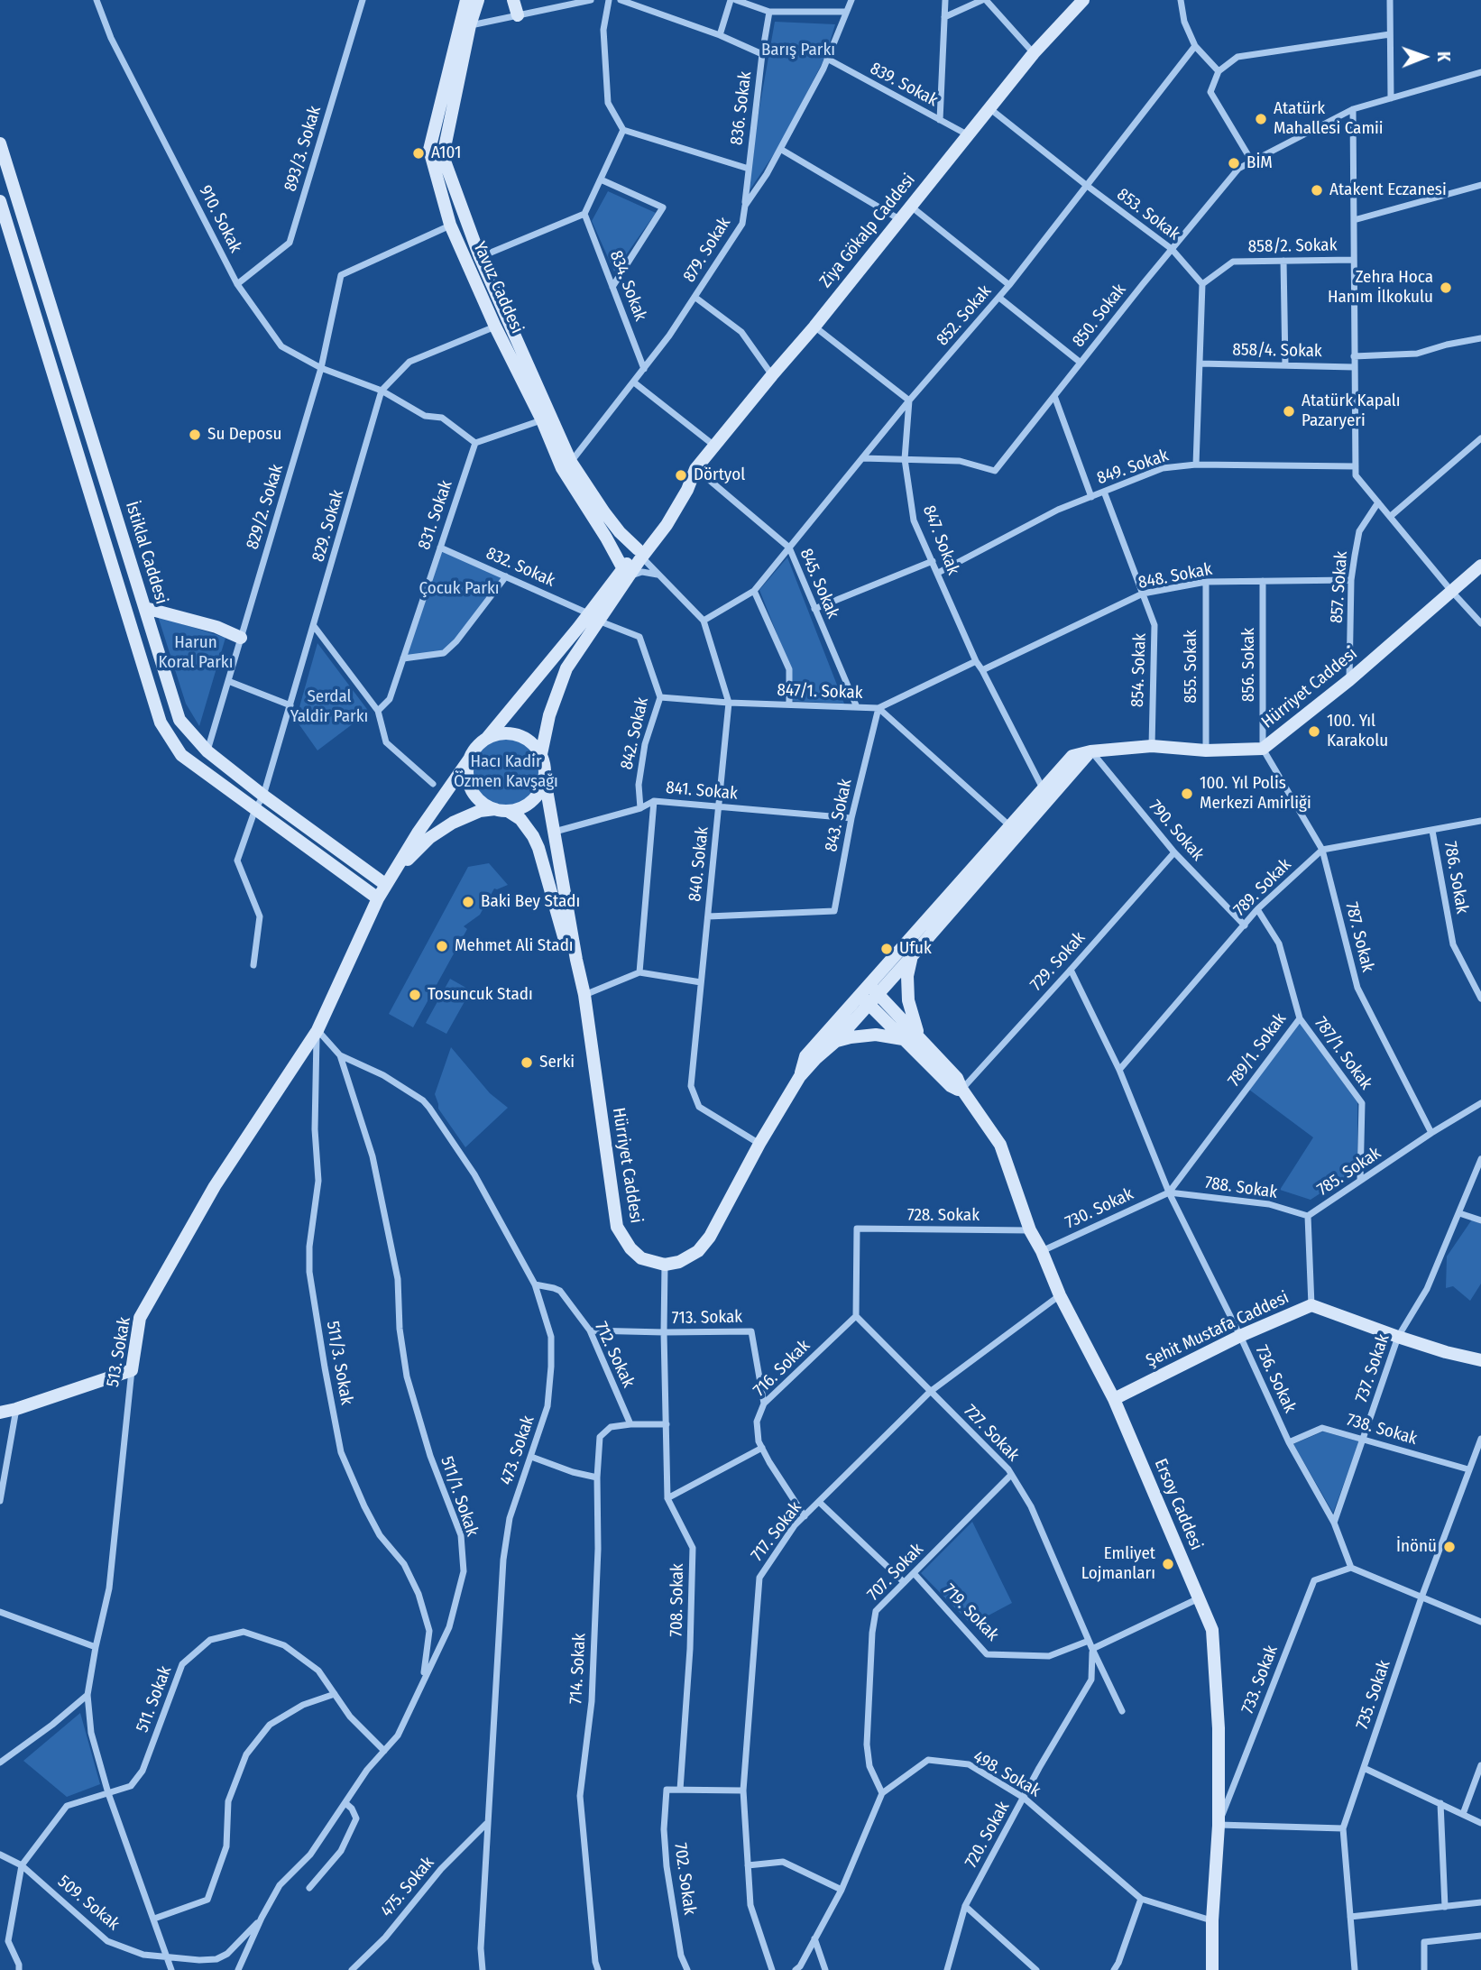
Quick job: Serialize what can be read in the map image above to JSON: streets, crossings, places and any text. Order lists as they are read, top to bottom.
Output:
{
  "streets": {
    "main road": [
      "Ziya Gökalp Caddesi",
      "Yavuz Caddesi",
      "İstiklal Caddesi",
      "Hürriyet Caddesi",
      "Şehit Mustafa Caddesi",
      "513. Sokak",
      "Ersoy Caddesi"
    ],
    "street": [
      "839. Sokak",
      "836. Sokak",
      "893/3. Sokak",
      "853. Sokak",
      "910. Sokak",
      "858/2. Sokak",
      "879. Sokak",
      "834. Sokak",
      "852. Sokak",
      "850. Sokak",
      "858/4. Sokak",
      "849. Sokak",
      "829/2. Sokak",
      "831. Sokak",
      "829. Sokak",
      "847. Sokak",
      "832. Sokak",
      "848. Sokak",
      "845. Sokak",
      "857. Sokak",
      "856. Sokak",
      "855. Sokak",
      "854. Sokak",
      "847/1. Sokak",
      "842. Sokak",
      "841. Sokak",
      "843. Sokak",
      "790. Sokak",
      "840. Sokak",
      "786. Sokak",
      "789. Sokak",
      "787. Sokak",
      "729. Sokak",
      "789/1. Sokak",
      "787/1. Sokak",
      "785. Sokak",
      "788. Sokak",
      "730. Sokak",
      "728. Sokak",
      "713. Sokak",
      "712. Sokak",
      "511/3. Sokak",
      "716. Sokak",
      "737. Sokak",
      "736. Sokak",
      "738. Sokak",
      "727. Sokak",
      "473. Sokak",
      "511/1. Sokak",
      "717. Sokak",
      "707. Sokak",
      "708. Sokak",
      "719. Sokak",
      "714. Sokak",
      "733. Sokak",
      "735. Sokak",
      "511. Sokak",
      "498. Sokak",
      "720. Sokak",
      "702. Sokak",
      "475. Sokak",
      "509. Sokak"
    ]
  },
  "crossings": [
    ["839. Sokak", "Ziya Gökalp Caddesi"],
    ["839. Sokak", "879. Sokak"],
    ["836. Sokak", "879. Sokak"],
    ["893/3. Sokak", "910. Sokak"],
    ["853. Sokak", "Ziya Gökalp Caddesi"],
    ["853. Sokak", "858/2. Sokak"],
    ["853. Sokak", "852. Sokak"],
    ["853. Sokak", "850. Sokak"],
    ["910. Sokak", "829/2. Sokak"],
    ["910. Sokak", "831. Sokak"],
    ["910. Sokak", "829. Sokak"],
    ["Ziya Gökalp Caddesi", "Yavuz Caddesi"],
    ["Ziya Gökalp Caddesi", "832. Sokak"],
    ["Ziya Gökalp Caddesi", "845. Sokak"],
    ["Ziya Gökalp Caddesi", "842. Sokak"],
    ["Ziya Gökalp Caddesi", "840. Sokak"],
    ["879. Sokak", "834. Sokak"],
    ["879. Sokak", "Yavuz Caddesi"],
    ["Yavuz Caddesi", "829/2. Sokak"],
    ["Yavuz Caddesi", "829. Sokak"],
    ["Yavuz Caddesi", "840. Sokak"],
    ["852. Sokak", "850. Sokak"],
    ["852. Sokak", "847. Sokak"],
    ["852. Sokak", "845. Sokak"],
    ["852. Sokak", "840. Sokak"],
    ["850. Sokak", "847. Sokak"],
    ["849. Sokak", "847. Sokak"],
    ["849. Sokak", "854. Sokak"],
    ["829/2. Sokak", "İstiklal Caddesi"],
    ["831. Sokak", "832. Sokak"],
    ["829. Sokak", "İstiklal Caddesi"],
    ["847. Sokak", "848. Sokak"],
    ["847. Sokak", "Hürriyet Caddesi"],
    ["İstiklal Caddesi", "513. Sokak"],
    ["832. Sokak", "842. Sokak"],
    ["848. Sokak", "857. Sokak"],
    ["848. Sokak", "856. Sokak"],
    ["848. Sokak", "855. Sokak"],
    ["848. Sokak", "854. Sokak"],
    ["845. Sokak", "847/1. Sokak"],
    ["857. Sokak", "Hürriyet Caddesi"],
    ["856. Sokak", "Hürriyet Caddesi"],
    ["856. Sokak", "787. Sokak"],
    ["855. Sokak", "Hürriyet Caddesi"],
    ["854. Sokak", "Hürriyet Caddesi"],
    ["Hürriyet Caddesi", "847/1. Sokak"],
    ["Hürriyet Caddesi", "790. Sokak"],
    ["Hürriyet Caddesi", "840. Sokak"],
    ["Hürriyet Caddesi", "787. Sokak"],
    ["Hürriyet Caddesi", "Ersoy Caddesi"],
    ["Hürriyet Caddesi", "708. Sokak"],
    ["847/1. Sokak", "842. Sokak"],
    ["847/1. Sokak", "843. Sokak"],
    ["847/1. Sokak", "840. Sokak"],
    ["842. Sokak", "841. Sokak"],
    ["841. Sokak", "843. Sokak"],
    ["841. Sokak", "840. Sokak"],
    ["843. Sokak", "840. Sokak"],
    ["790. Sokak", "789. Sokak"],
    ["790. Sokak", "729. Sokak"],
    ["789. Sokak", "787. Sokak"],
    ["789. Sokak", "789/1. Sokak"],
    ["789. Sokak", "736. Sokak"],
    ["787. Sokak", "785. Sokak"],
    ["729. Sokak", "736. Sokak"],
    ["729. Sokak", "Ersoy Caddesi"],
    ["789/1. Sokak", "787/1. Sokak"],
    ["789/1. Sokak", "788. Sokak"],
    ["789/1. Sokak", "730. Sokak"],
    ["789/1. Sokak", "736. Sokak"],
    ["787/1. Sokak", "785. Sokak"],
    ["785. Sokak", "788. Sokak"],
    ["785. Sokak", "Şehit Mustafa Caddesi"],
    ["788. Sokak", "730. Sokak"],
    ["788. Sokak", "736. Sokak"],
    ["730. Sokak", "736. Sokak"],
    ["730. Sokak", "Ersoy Caddesi"],
    ["728. Sokak", "716. Sokak"],
    ["728. Sokak", "727. Sokak"],
    ["728. Sokak", "Ersoy Caddesi"],
    ["713. Sokak", "712. Sokak"],
    ["713. Sokak", "716. Sokak"],
    ["713. Sokak", "708. Sokak"],
    ["Şehit Mustafa Caddesi", "737. Sokak"],
    ["Şehit Mustafa Caddesi", "736. Sokak"],
    ["Şehit Mustafa Caddesi", "Ersoy Caddesi"],
    ["513. Sokak", "511/3. Sokak"],
    ["513. Sokak", "473. Sokak"],
    ["513. Sokak", "511. Sokak"],
    ["712. Sokak", "473. Sokak"],
    ["712. Sokak", "714. Sokak"],
    ["511/3. Sokak", "473. Sokak"],
    ["511/3. Sokak", "511/1. Sokak"],
    ["716. Sokak", "727. Sokak"],
    ["716. Sokak", "717. Sokak"],
    ["737. Sokak", "736. Sokak"],
    ["737. Sokak", "738. Sokak"],
    ["736. Sokak", "738. Sokak"],
    ["736. Sokak", "733. Sokak"],
    ["738. Sokak", "735. Sokak"],
    ["727. Sokak", "717. Sokak"],
    ["727. Sokak", "707. Sokak"],
    ["727. Sokak", "719. Sokak"],
    ["727. Sokak", "720. Sokak"],
    ["473. Sokak", "511/1. Sokak"],
    ["473. Sokak", "475. Sokak"],
    ["511/1. Sokak", "511. Sokak"],
    ["511/1. Sokak", "509. Sokak"],
    ["Ersoy Caddesi", "717. Sokak"],
    ["Ersoy Caddesi", "733. Sokak"],
    ["Ersoy Caddesi", "498. Sokak"],
    ["707. Sokak", "719. Sokak"],
    ["707. Sokak", "498. Sokak"],
    ["708. Sokak", "714. Sokak"],
    ["708. Sokak", "702. Sokak"],
    ["511. Sokak", "509. Sokak"],
    ["498. Sokak", "720. Sokak"]
  ],
  "parks": [
    "Barış Parkı",
    "Çocuk Parkı",
    "Harun Koral Parkı",
    "Serdal Yaldir Parkı",
    "Hacı Kadir Özmen Kavşağı"
  ],
  "places": [
    "Atatürk Mahallesi Camii",
    "A101",
    "BİM",
    "Atakent Eczanesi",
    "Zehra Hoca Hanım İlkokulu",
    "Atatürk Kapalı Pazaryeri",
    "Su Deposu",
    "Dörtyol",
    "100. Yıl Karakolu",
    "100. Yıl Polis Merkezi Amirliği",
    "Baki Bey Stadı",
    "Mehmet Ali Stadı",
    "Ufuk",
    "Tosuncuk Stadı",
    "Serki",
    "İnönü",
    "Emliyet Lojmanları"
  ],
  "north": "right"
}
